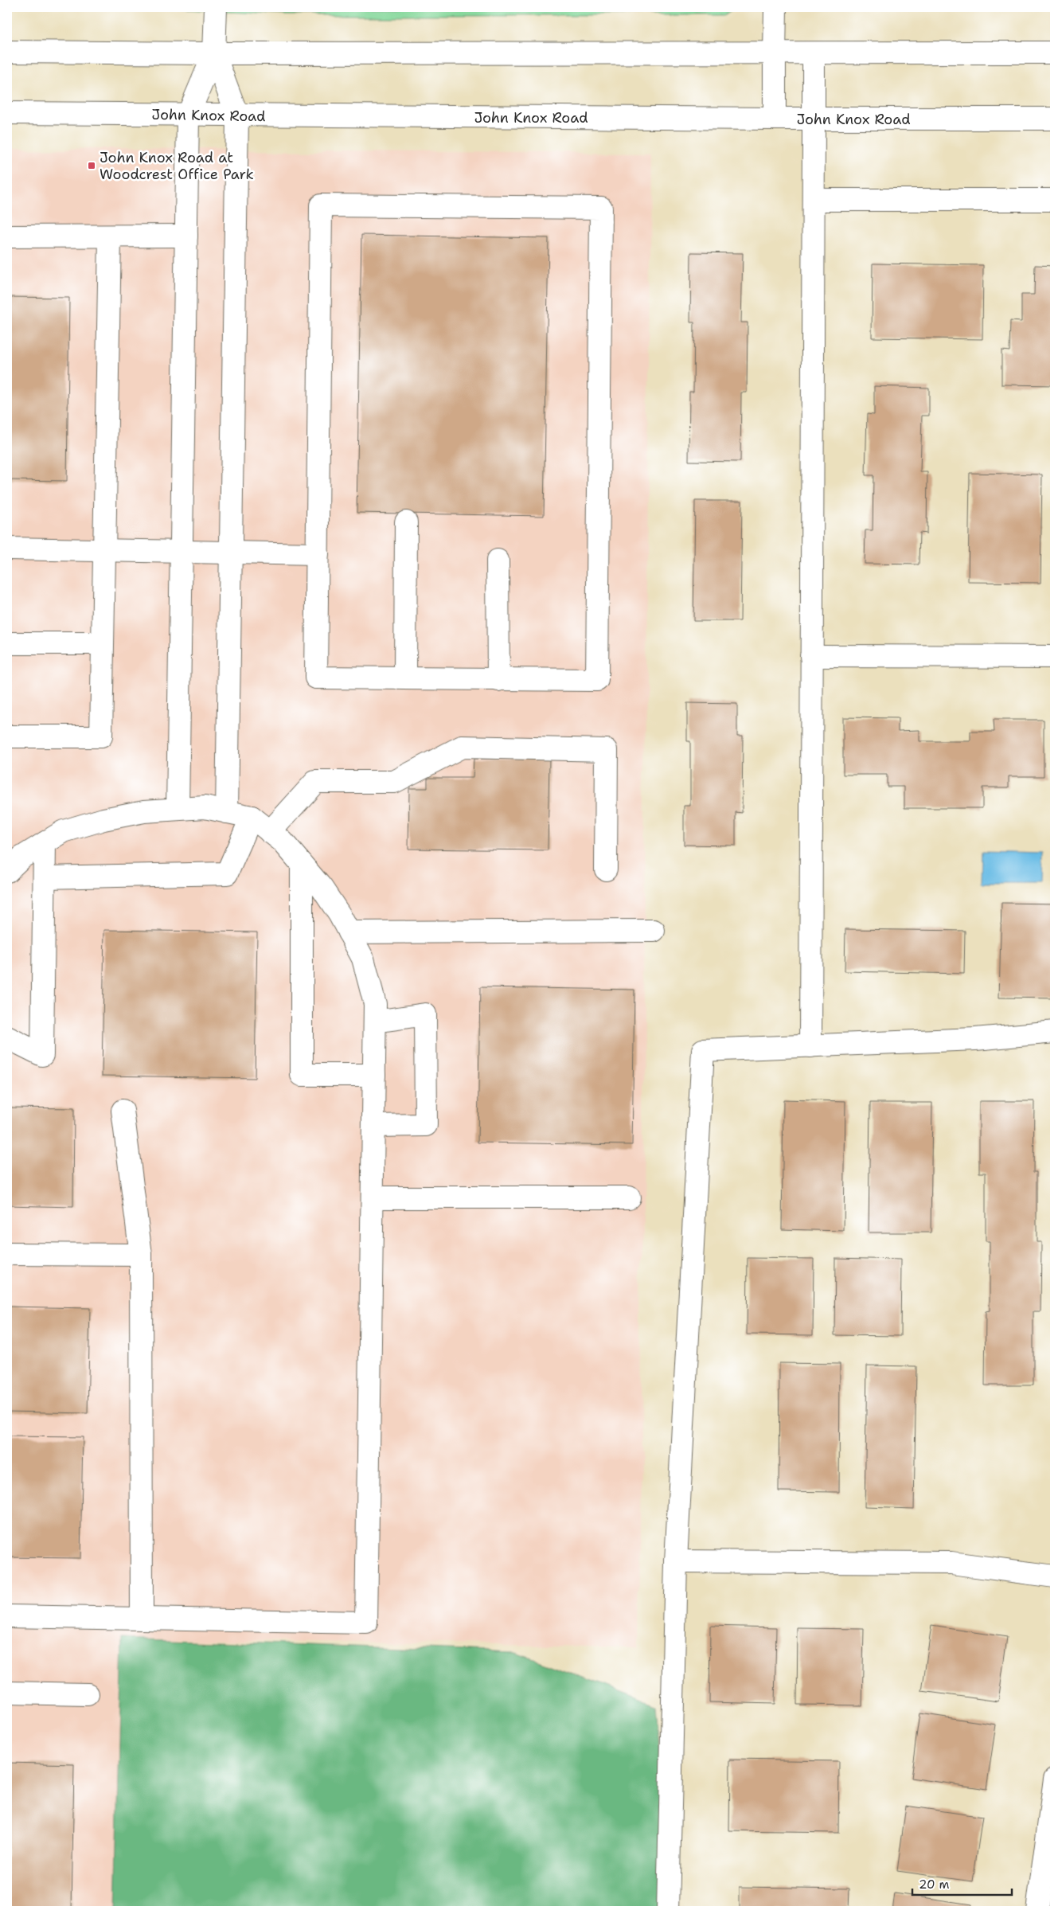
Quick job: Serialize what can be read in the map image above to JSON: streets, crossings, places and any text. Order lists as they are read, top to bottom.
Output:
{
  "streets": {
    "main road": ["John Knox Road"]
  },
  "places": {
    "transit": ["John Knox Road at Woodcrest Office Park"]
  },
  "scale_bar": "20 m"
}
